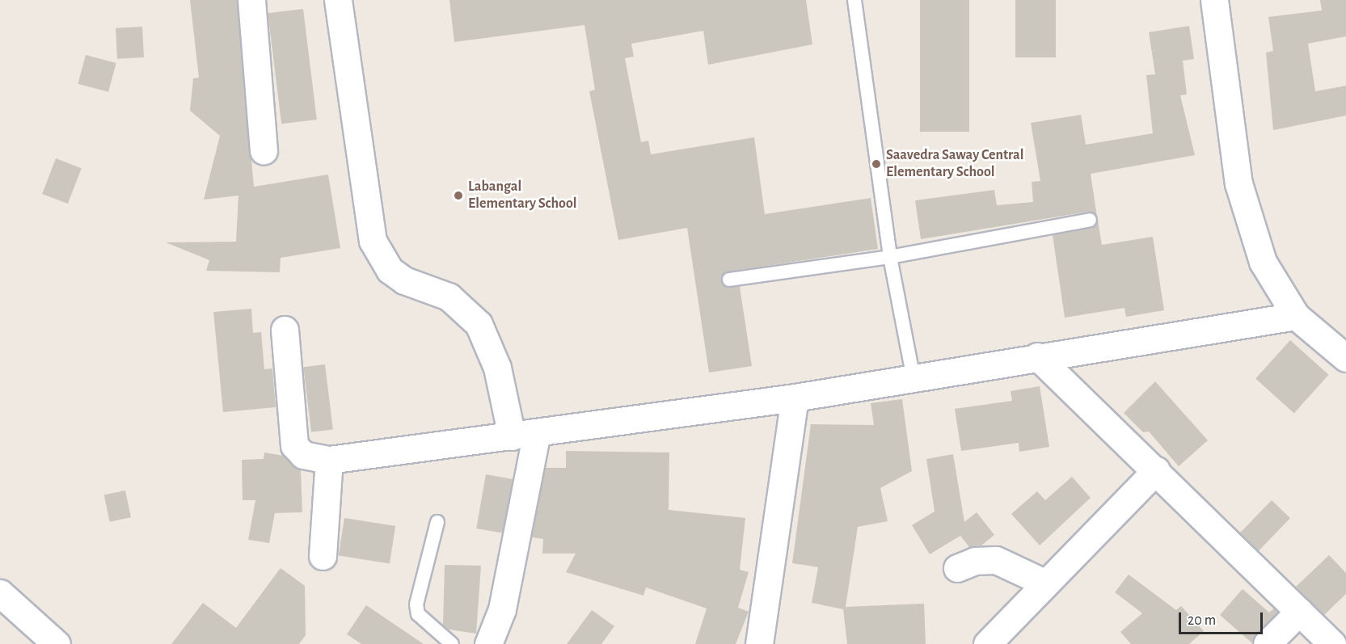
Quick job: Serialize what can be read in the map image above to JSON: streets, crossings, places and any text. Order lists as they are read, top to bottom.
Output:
{
  "places": ["Saavedra Saway Central Elementary School", "Labangal Elementary School"],
  "scale_bar": "20 m"
}
